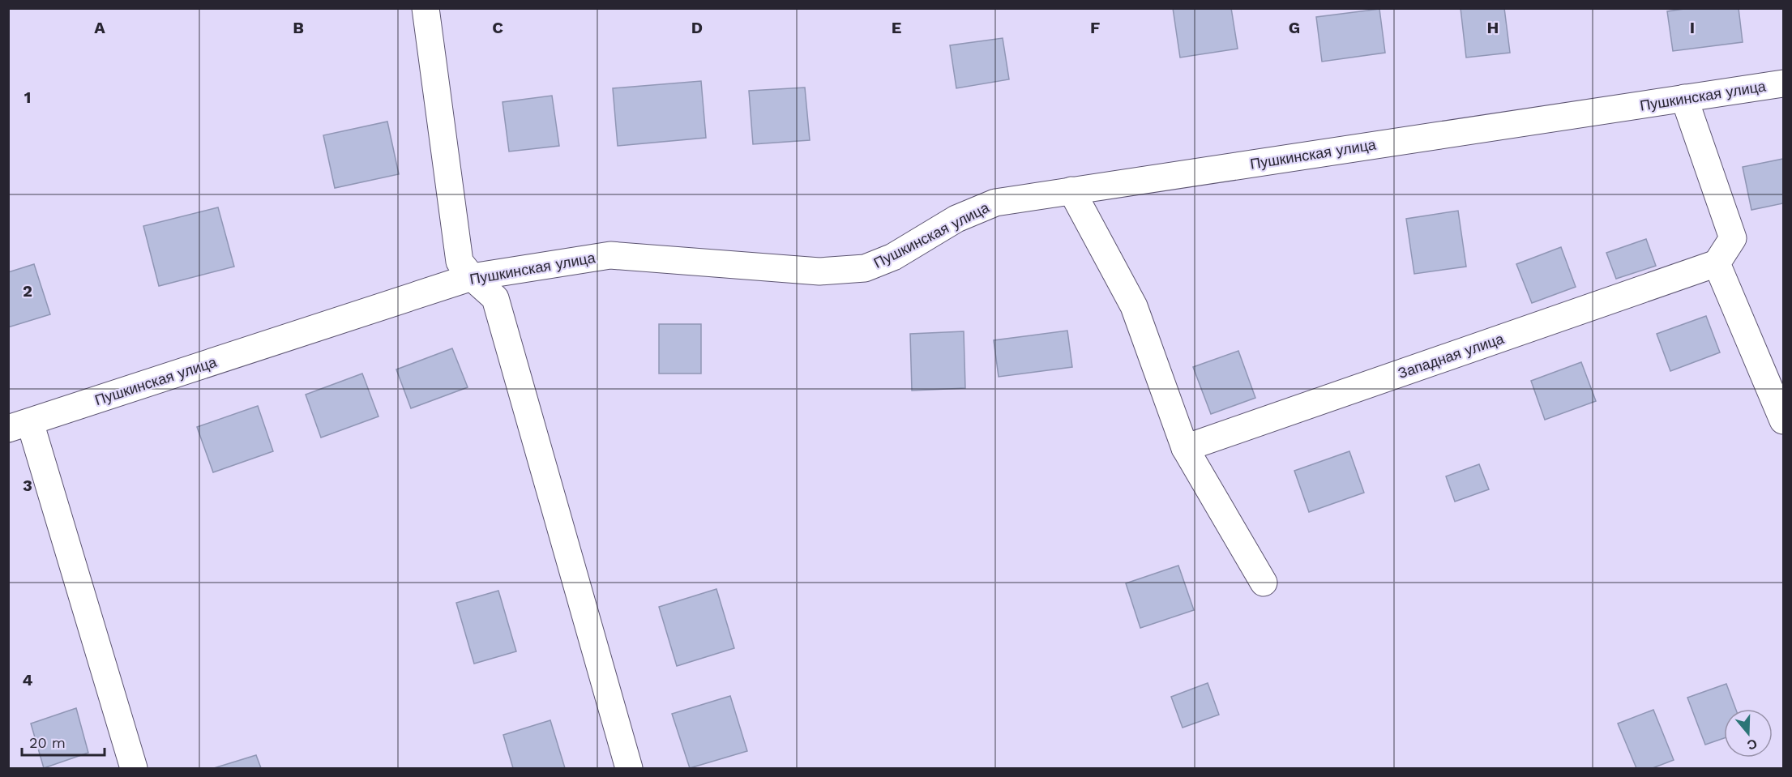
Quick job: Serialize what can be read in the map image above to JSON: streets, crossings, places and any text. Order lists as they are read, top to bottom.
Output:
{
  "streets": {
    "street": ["Пушкинская улица", "Западная улица"]
  },
  "scale_bar": "20 m",
  "north": "bottom",
  "grid": {
    "columns": [
      "A",
      "B",
      "C",
      "D",
      "E",
      "F",
      "G",
      "H",
      "I"
    ],
    "rows": [
      "1",
      "2",
      "3",
      "4"
    ]
  }
}
